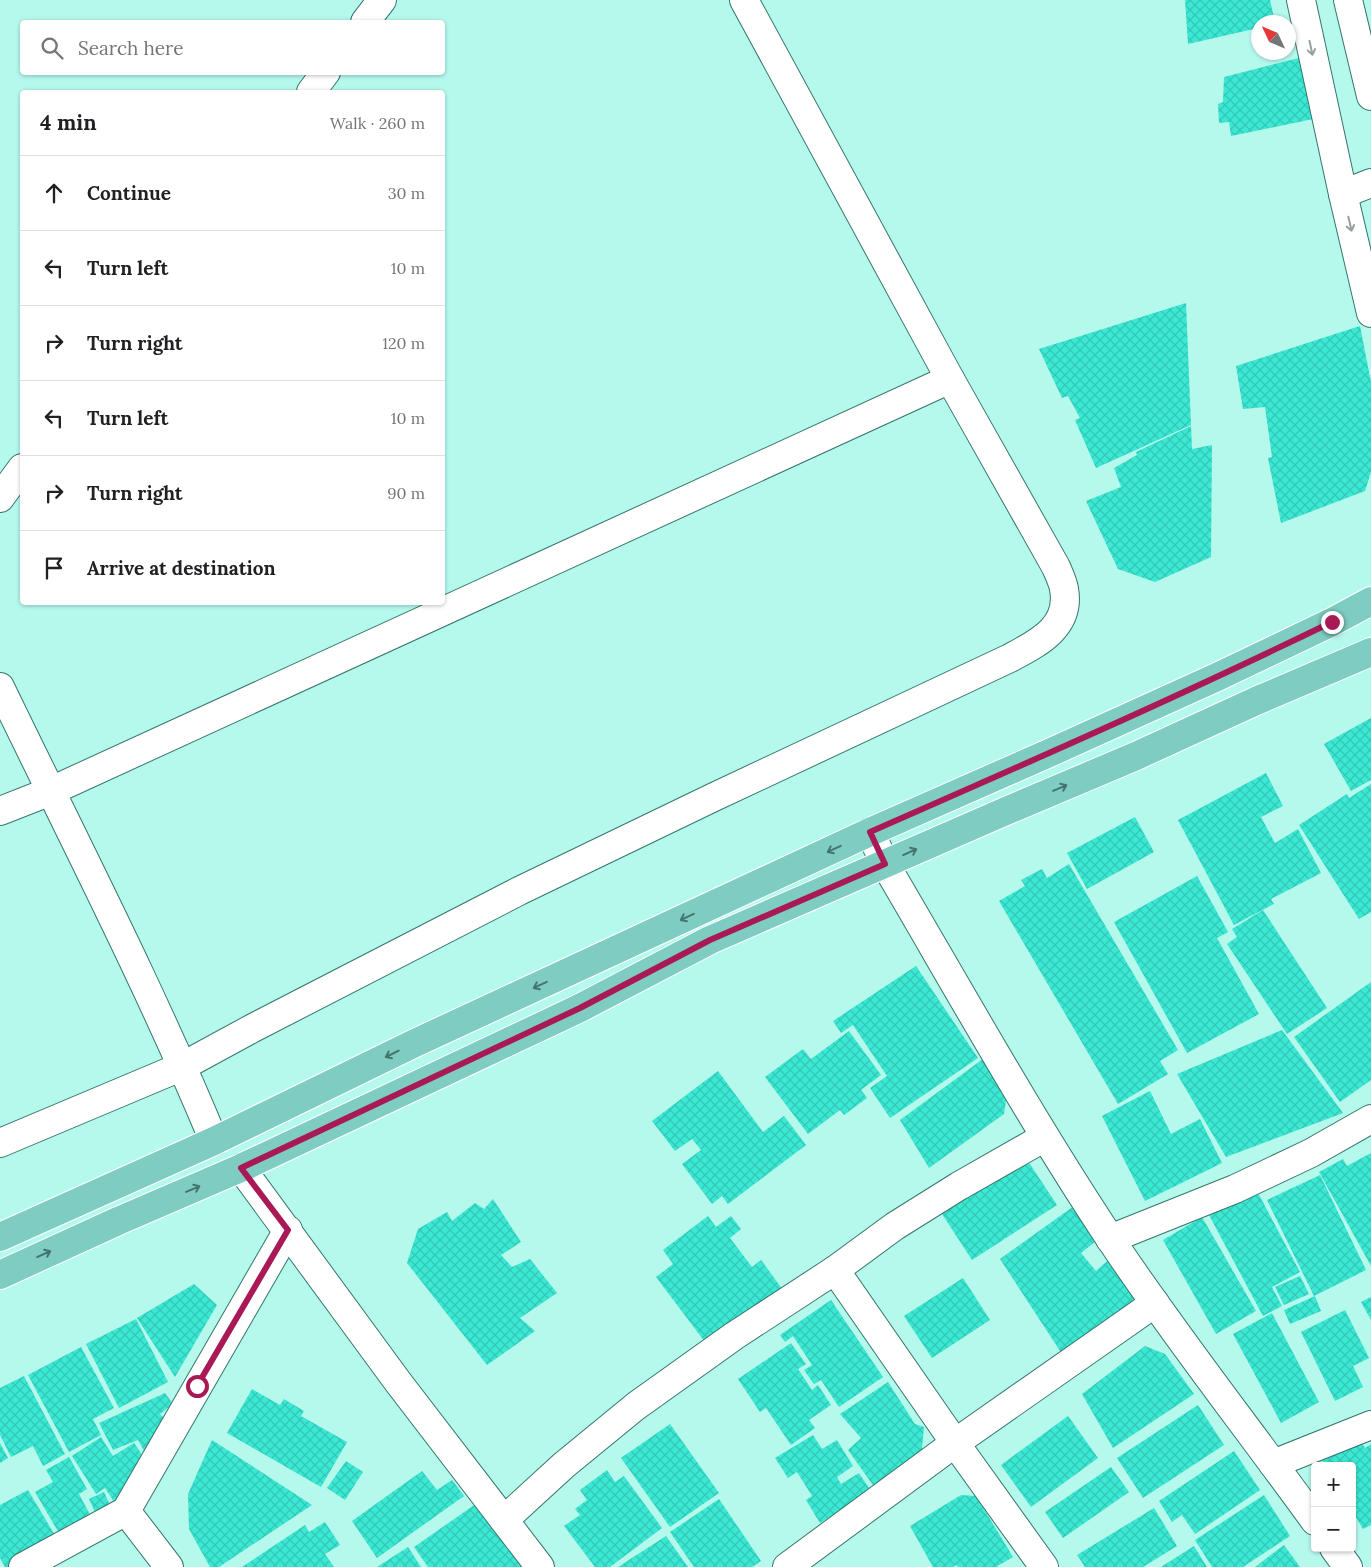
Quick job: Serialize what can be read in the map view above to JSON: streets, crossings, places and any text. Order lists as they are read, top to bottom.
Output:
{
  "north": "top left",
  "page": {
    "search": "Search here",
    "heading": ["4 min", "Walk · 260 m"],
    "list": [
      ["Continue", "30 m"],
      ["Turn left", "10 m"],
      ["Turn right", "120 m"],
      ["Turn left", "10 m"],
      ["Turn right", "90 m"],
      "Arrive at destination"
    ],
    "map_buttons": ["+", "−"]
  }
}
